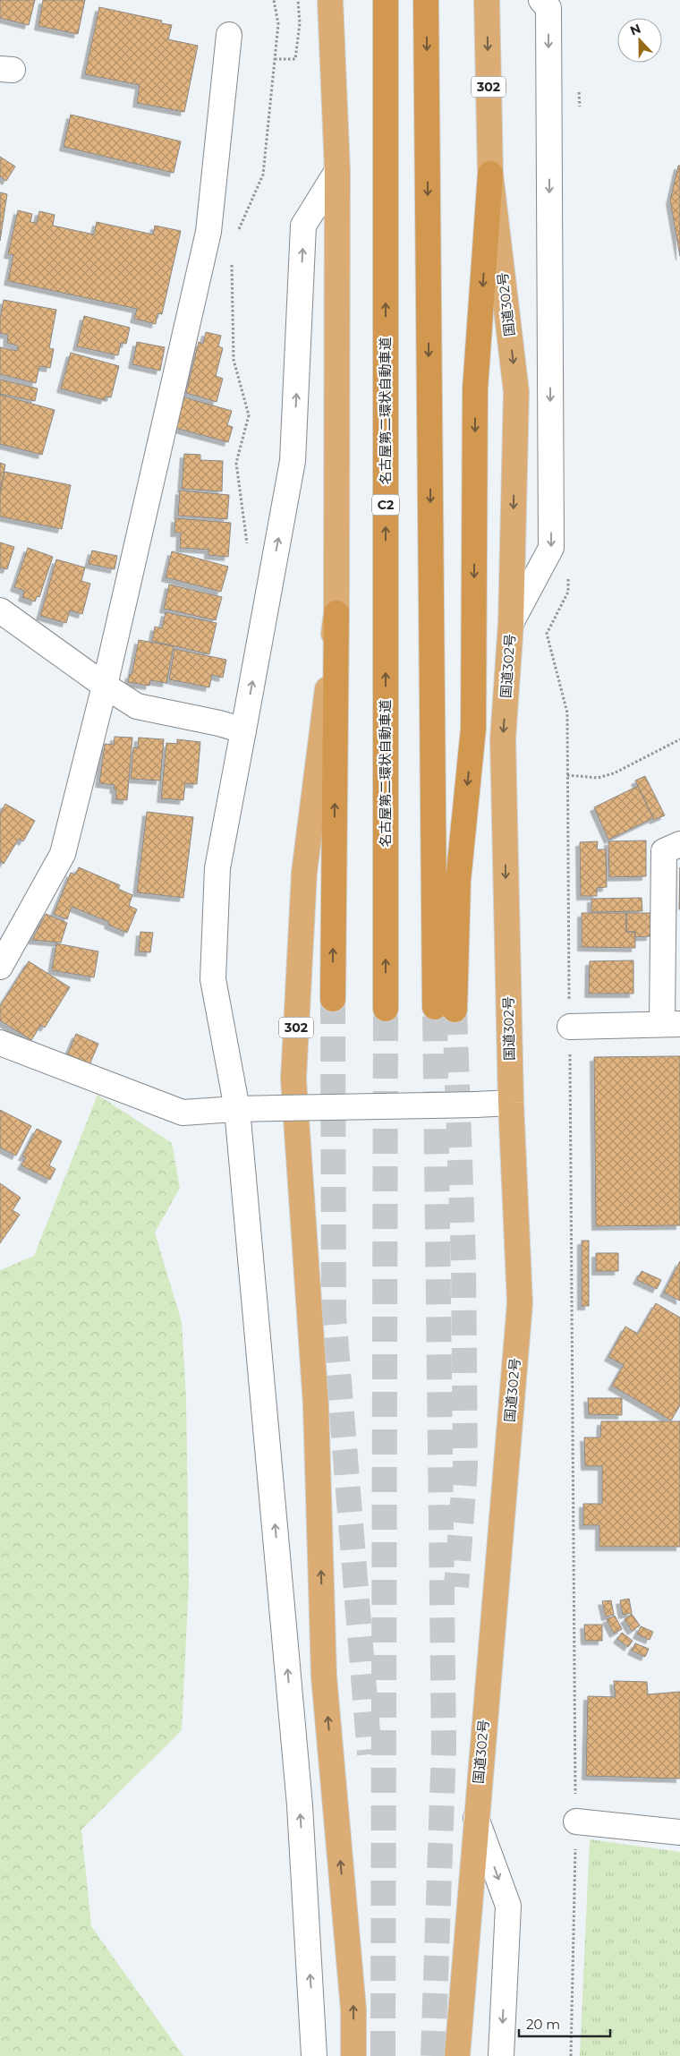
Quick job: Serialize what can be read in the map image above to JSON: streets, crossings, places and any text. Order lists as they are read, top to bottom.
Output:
{
  "streets": {
    "highway": [
      "302",
      "国道302号",
      "名古屋第二環状自動車道",
      "C2"
    ]
  },
  "scale_bar": "20 m",
  "north": "top"
}
